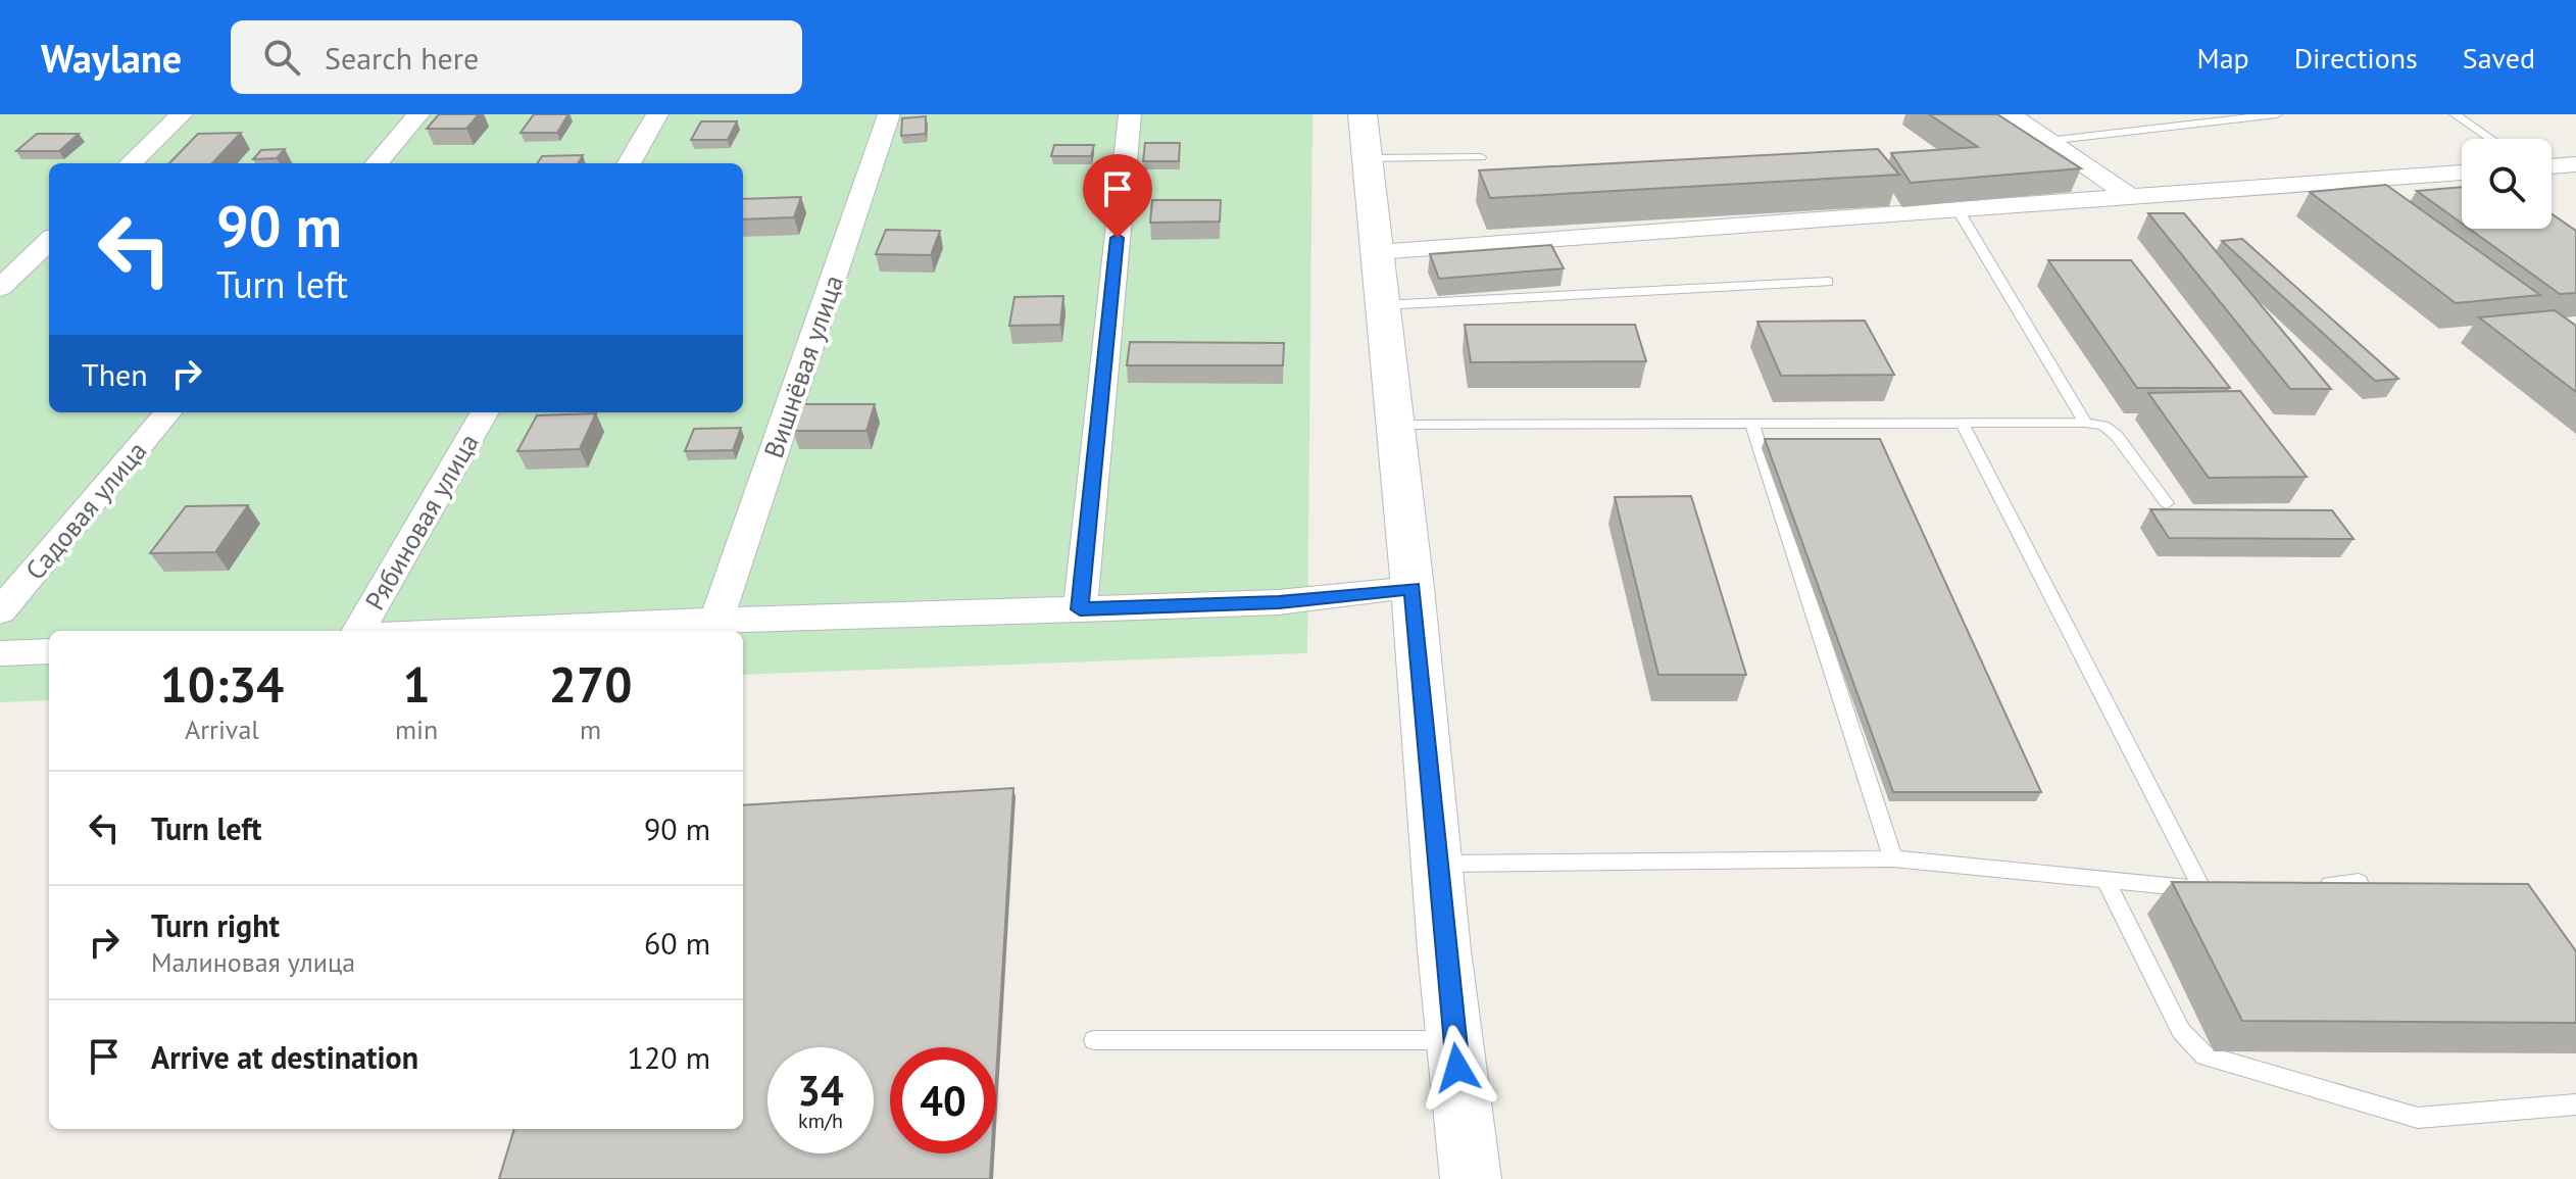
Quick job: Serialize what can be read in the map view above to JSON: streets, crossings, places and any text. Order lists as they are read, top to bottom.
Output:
{
  "streets": {
    "street": ["Вишнёвая улица", "Садовая улица", "Рябиновая улица"]
  },
  "page": {
    "header": "Waylane",
    "search": "Search here",
    "nav": ["Map", "Directions", "Saved"],
    "turn": ["90 m", "Turn left"],
    "then": "Then",
    "eta": [
      "10:34",
      "Arrival",
      "1",
      "min",
      "270",
      "m"
    ],
    "list": [
      {
        "name": "Turn left",
        "value": "90 m"
      },
      {
        "name": "Turn right",
        "note": "Малиновая улица",
        "value": "60 m"
      },
      {
        "name": "Arrive at destination",
        "value": "120 m"
      }
    ],
    "speed": "34 km/h",
    "limit": "40"
  }
}
